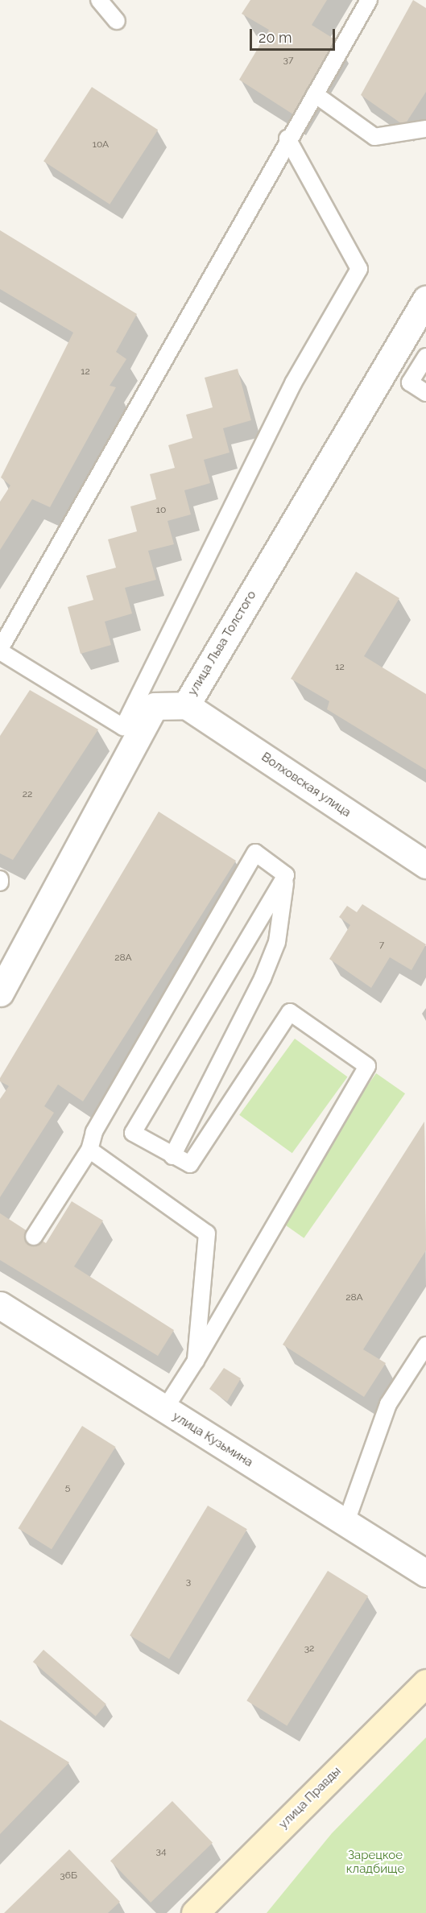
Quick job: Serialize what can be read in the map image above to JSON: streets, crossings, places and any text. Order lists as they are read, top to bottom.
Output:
{
  "streets": {
    "main road": ["улица Правды"],
    "street": ["улица Льва Толстого", "Волховская улица", "улица Кузьмина"]
  },
  "crossings": [
    ["улица Льва Толстого", "Волховская улица"]
  ],
  "parks": ["Зарецкое кладбище"],
  "house_numbers": [
    "37",
    "10А",
    "12",
    "10",
    "12",
    "22",
    "7",
    "28А",
    "28А",
    "5",
    "3",
    "32",
    "34",
    "36Б"
  ],
  "scale_bar": "20 m"
}
